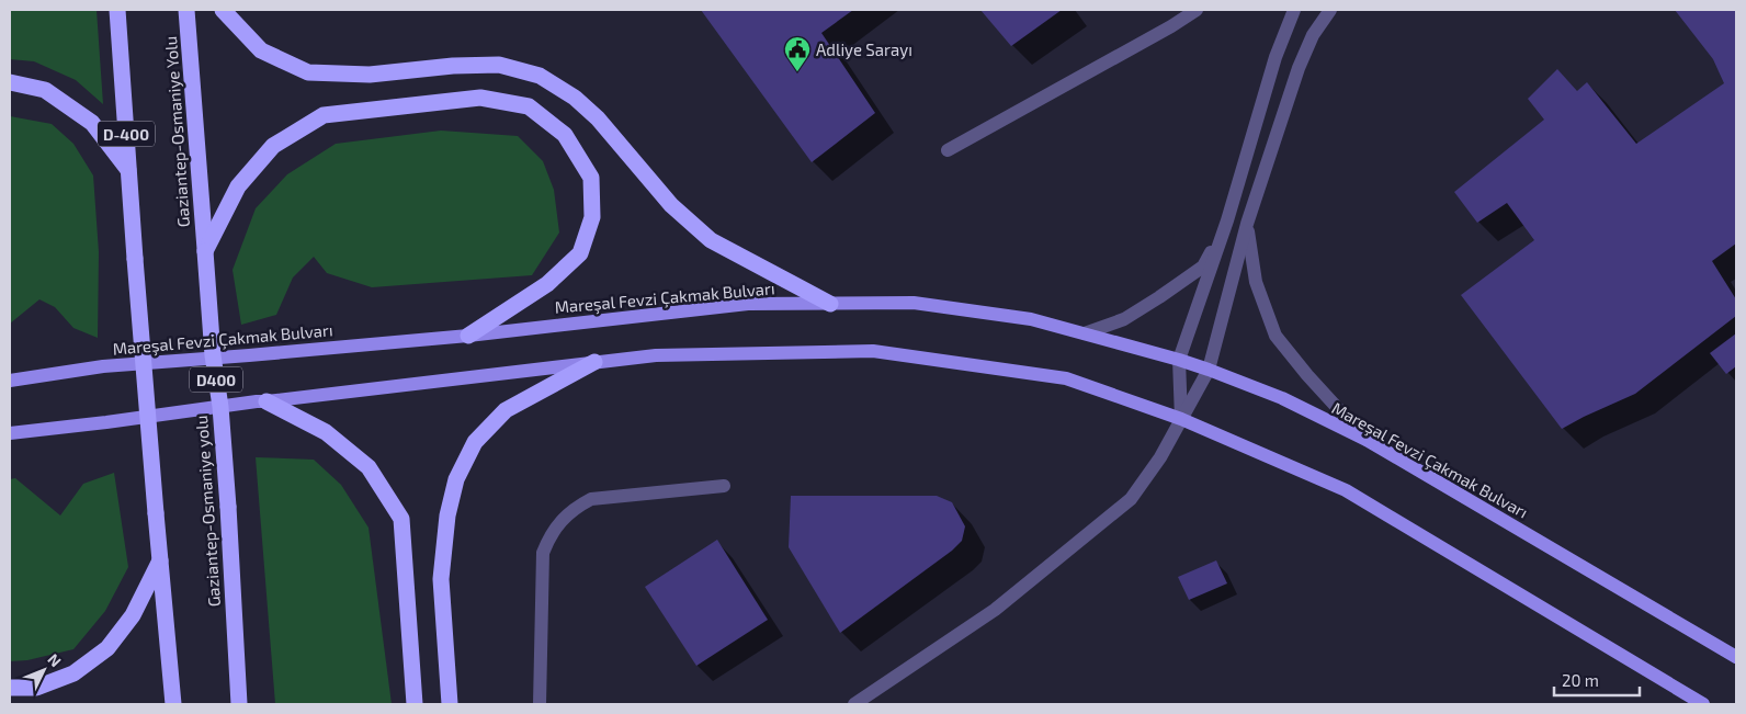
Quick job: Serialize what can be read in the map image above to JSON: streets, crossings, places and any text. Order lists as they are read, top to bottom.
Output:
{
  "streets": {
    "highway": [
      "Gaziantep-Osmaniye Yolu",
      "D-400",
      "D400",
      "Gaziantep-Osmaniye yolu"
    ],
    "main road": ["Mareşal Fevzi Çakmak Bulvarı"]
  },
  "crossings": [
    ["Gaziantep-Osmaniye Yolu", "Gaziantep-Osmaniye yolu"]
  ],
  "places": {
    "public building": ["Adliye Sarayı"]
  },
  "scale_bar": "20 m",
  "north": "top right"
}
